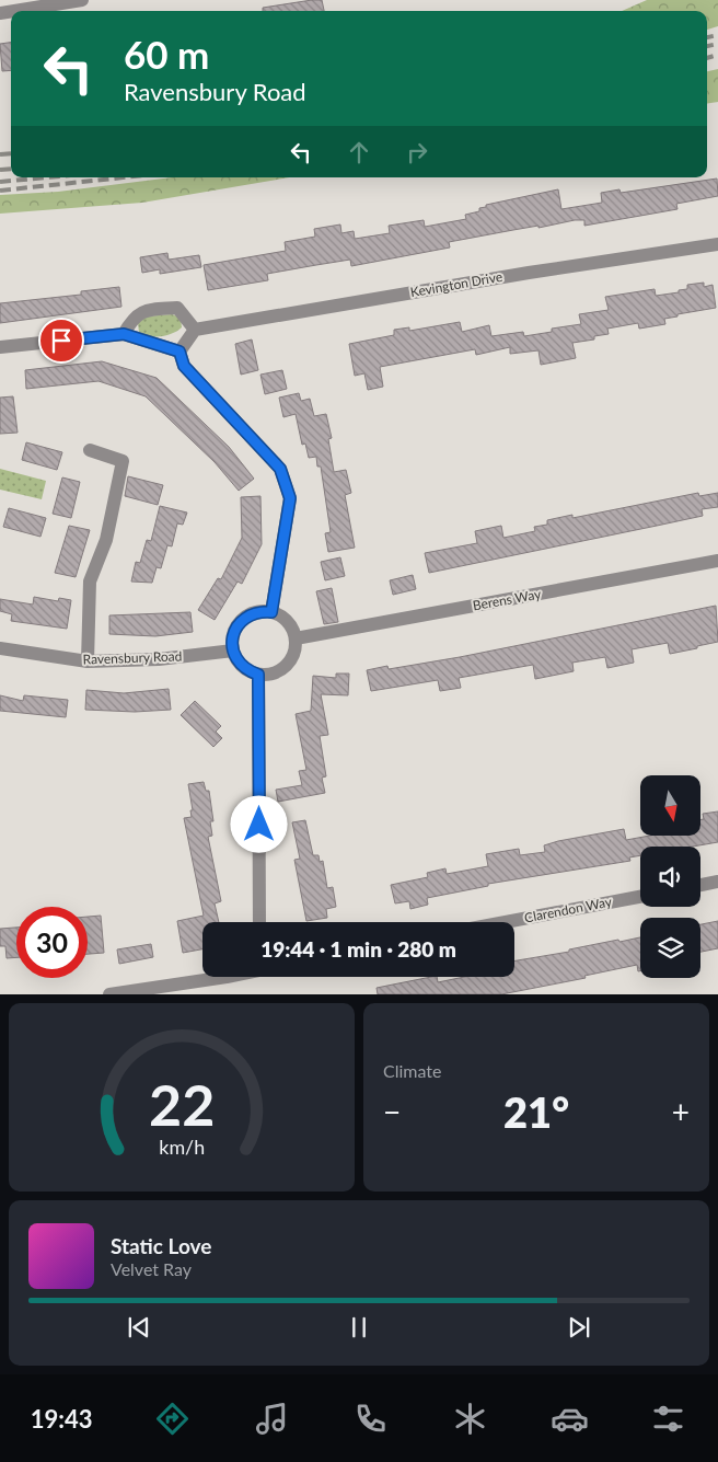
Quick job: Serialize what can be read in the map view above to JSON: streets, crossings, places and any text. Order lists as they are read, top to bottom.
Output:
{
  "streets": {
    "street": [
      "Kevington Drive",
      "Berens Way",
      "Ravensbury Road",
      "Clarendon Way"
    ]
  },
  "crossings": [
    ["Berens Way", "Ravensbury Road"]
  ],
  "north": "bottom",
  "page": {
    "turn": ["60 m", "Ravensbury Road"],
    "limit": "30",
    "trip": "19:44 · 1 min · 280 m",
    "tile": "Climate",
    "heat": ["−", "21°", "+"],
    "song": ["Static Love", "Velvet Ray"],
    "tabs": "19:43",
    "gauge": ["22", "km/h"]
  }
}
